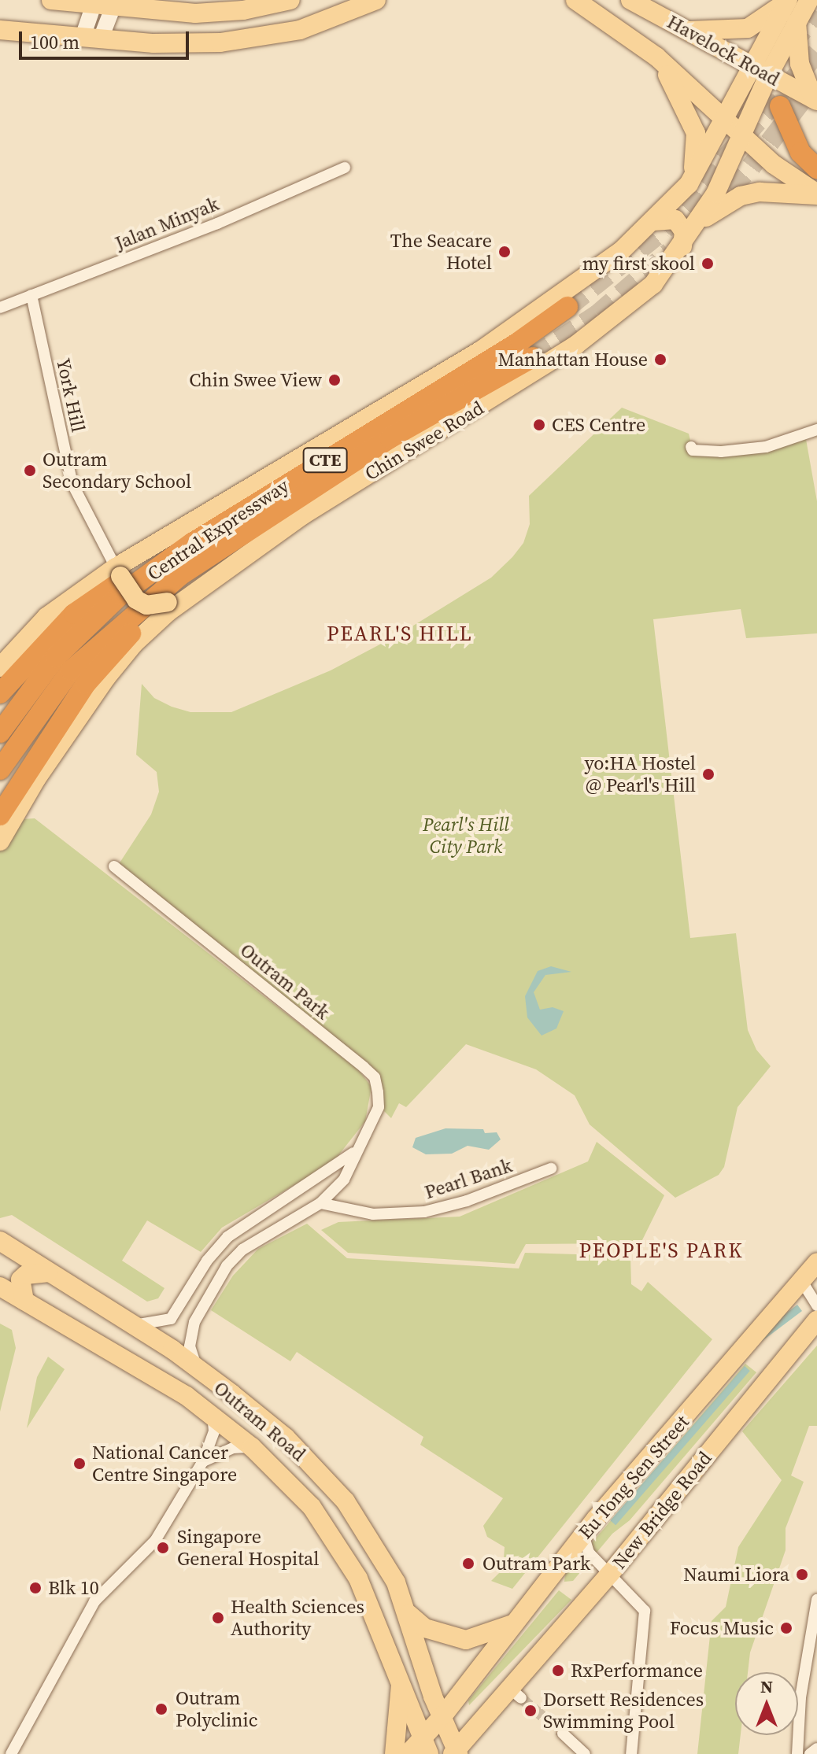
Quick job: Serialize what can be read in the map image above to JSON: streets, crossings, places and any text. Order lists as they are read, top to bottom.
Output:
{
  "streets": {
    "highway": ["CTE", "Central Expressway"],
    "main road": [
      "Havelock Road",
      "Chin Swee Road",
      "Outram Road",
      "Eu Tong Sen Street",
      "New Bridge Road"
    ],
    "street": [
      "Jalan Minyak",
      "York Hill",
      "Outram Park",
      "Pearl Bank"
    ]
  },
  "crossings": [
    ["Havelock Road", "Chin Swee Road"],
    ["Jalan Minyak", "York Hill"],
    ["Outram Park", "Pearl Bank"],
    ["Outram Park", "Outram Road"],
    ["Outram Road", "Eu Tong Sen Street"],
    ["Outram Road", "New Bridge Road"]
  ],
  "districts": ["PEARL'S HILL", "PEOPLE'S PARK"],
  "parks": ["Pearl's Hill City Park"],
  "places": [
    "The Seacare Hotel",
    "my first skool",
    "Manhattan House",
    "Chin Swee View",
    "CES Centre",
    "Outram Secondary School",
    "yo:HA Hostel @ Pearl's Hill",
    "National Cancer Centre Singapore",
    "Singapore General Hospital",
    "Outram Park",
    "Naumi Liora",
    "Blk 10",
    "Health Sciences Authority",
    "Focus Music",
    "RxPerformance",
    "Outram Polyclinic",
    "Dorsett Residences Swimming Pool"
  ],
  "scale_bar": "100 m",
  "north": "top"
}
